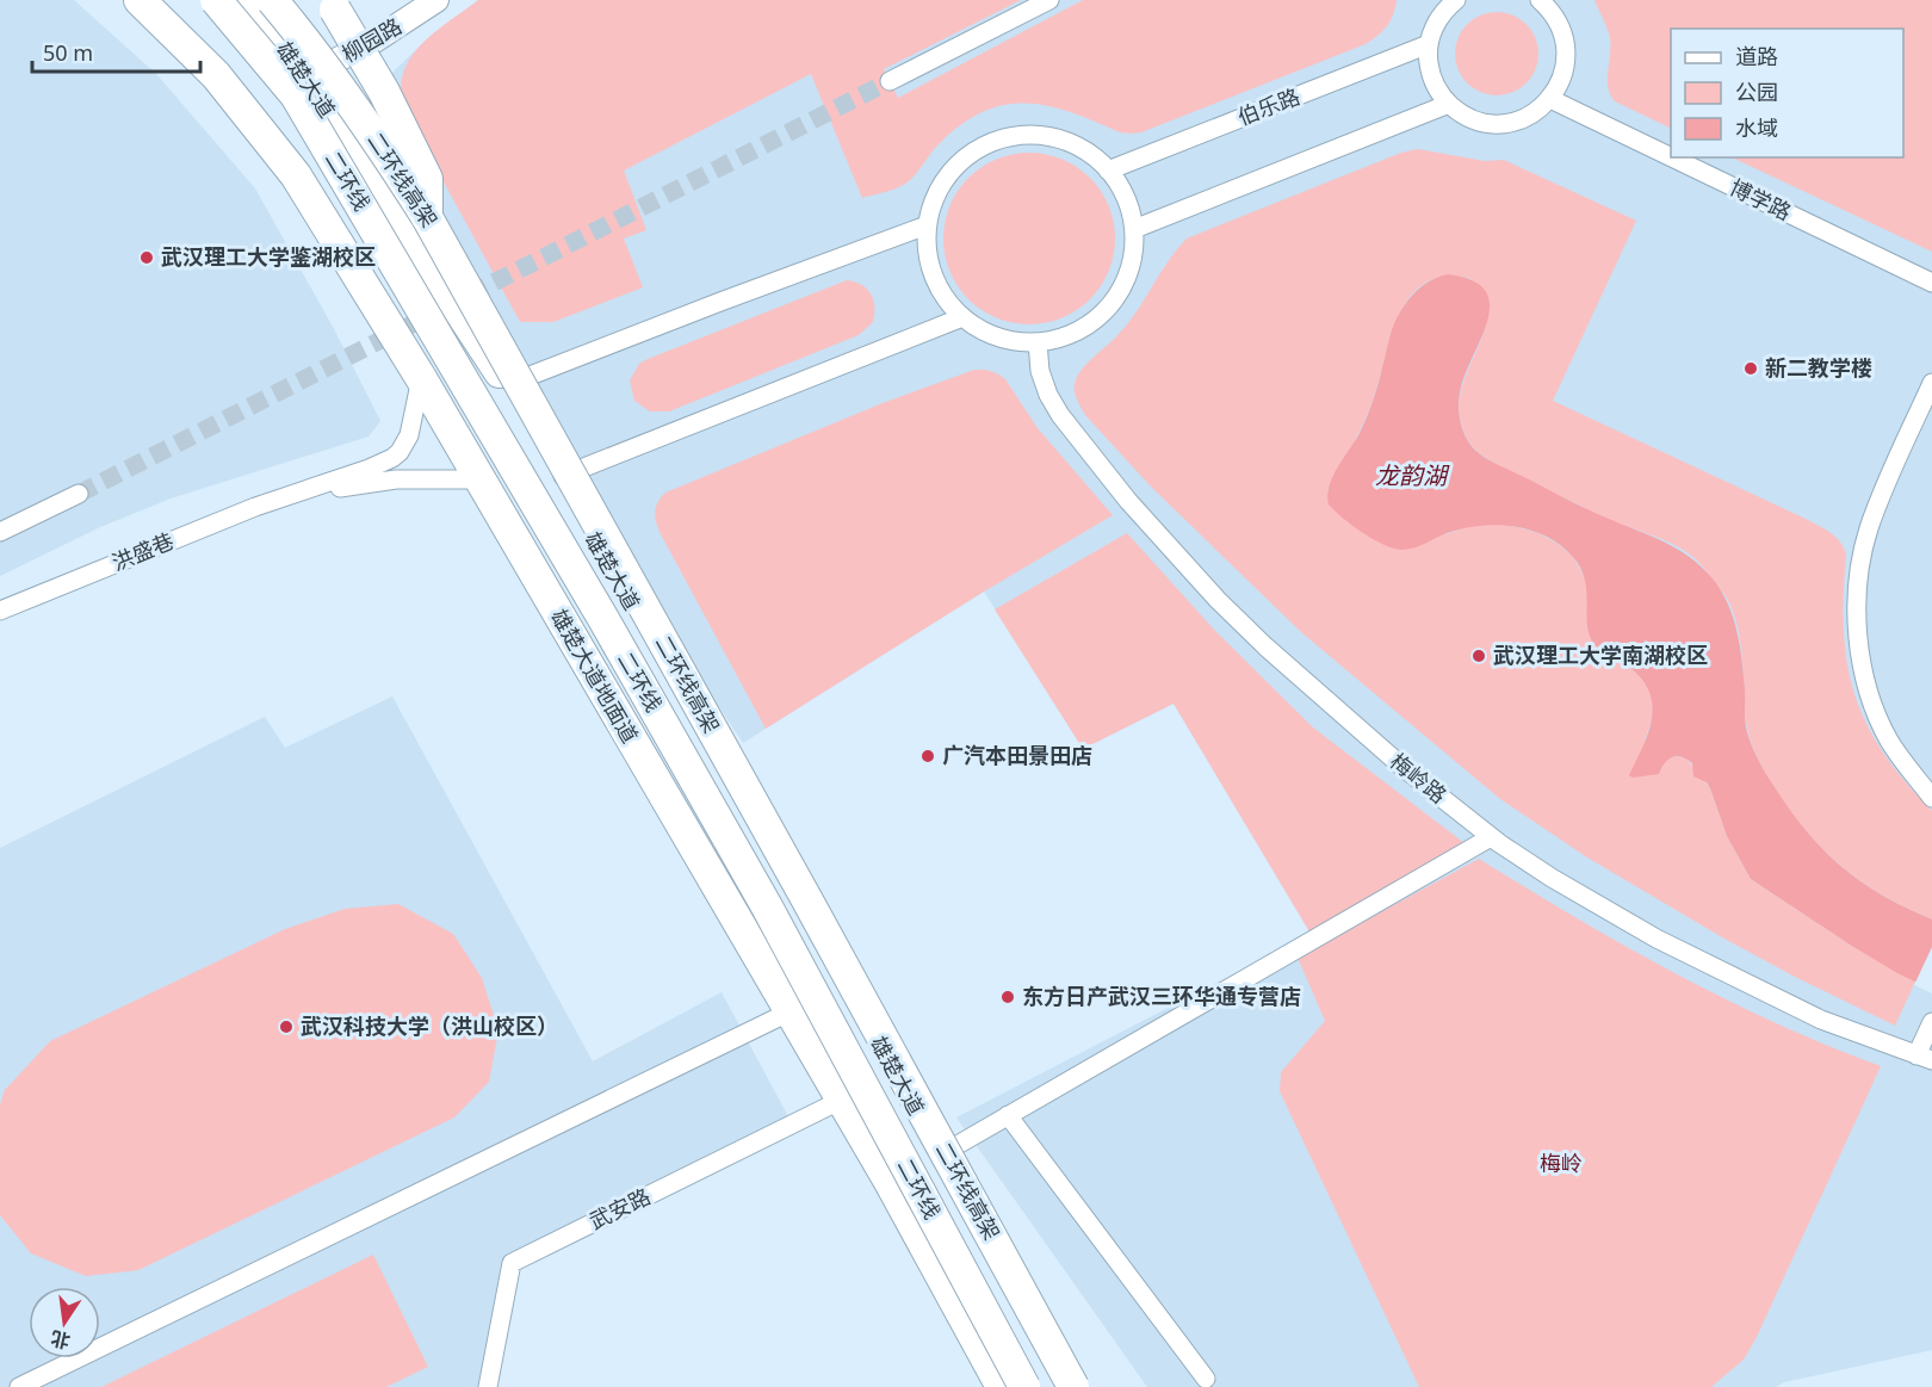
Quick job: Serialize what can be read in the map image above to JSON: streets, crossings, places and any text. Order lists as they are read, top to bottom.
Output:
{
  "streets": {
    "main road": [
      "雄楚大道",
      "二环线高架",
      "二环线",
      "雄楚大道地面道"
    ],
    "street": [
      "柳园路",
      "伯乐路",
      "博学路",
      "洪盛巷",
      "梅岭路",
      "武安路"
    ]
  },
  "crossings": [
    ["柳园路", "雄楚大道"],
    ["雄楚大道", "二环线高架"],
    ["伯乐路", "梅岭路"],
    ["洪盛巷", "雄楚大道地面道"],
    ["雄楚大道地面道", "武安路"]
  ],
  "water": ["龙韵湖"],
  "parks": ["梅岭"],
  "places": [
    "武汉理工大学鉴湖校区",
    "新二教学楼",
    "武汉理工大学南湖校区",
    "广汽本田景田店",
    "东方日产武汉三环华通专营店",
    "武汉科技大学（洪山校区）"
  ],
  "legend": ["道路", "公园", "水域"],
  "scale_bar": "50 m",
  "north": "bottom"
}
